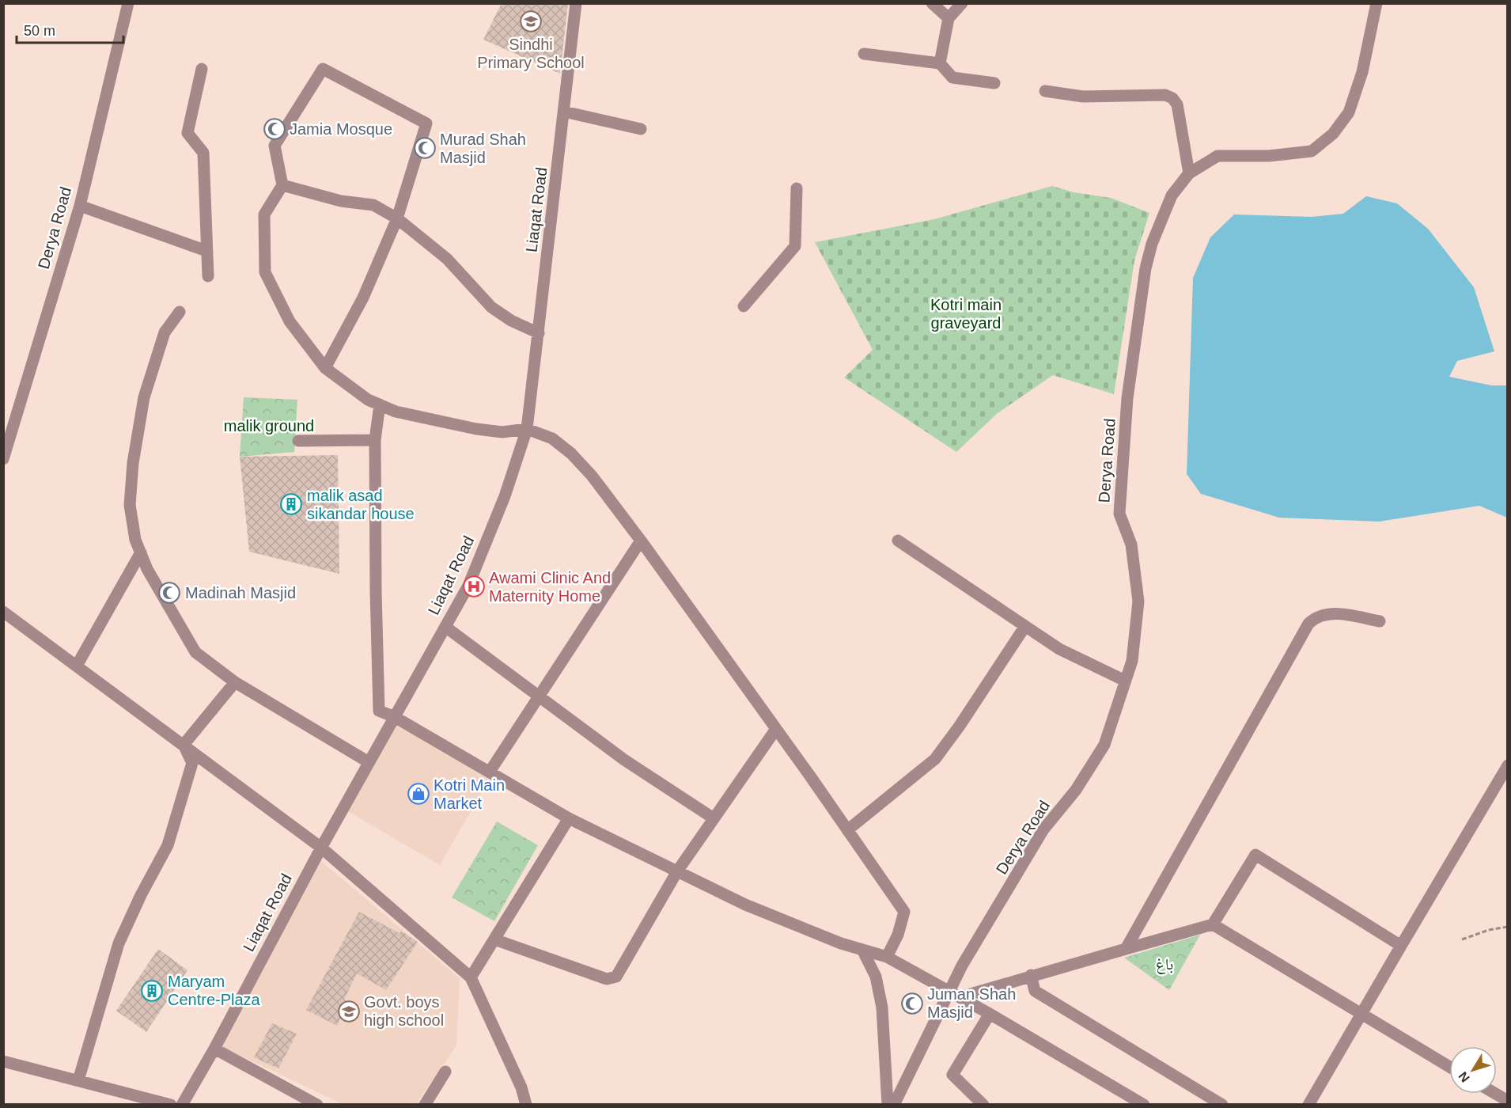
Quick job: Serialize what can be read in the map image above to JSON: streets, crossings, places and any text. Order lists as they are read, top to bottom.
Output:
{
  "streets": {
    "street": ["Liaqat Road", "Derya Road"]
  },
  "parks": ["Kotri main graveyard", "malik ground", "باغ"],
  "places": {
    "school or university": ["Sindhi Primary School", "Govt. boys high school"],
    "mosque": [
      "Jamia Mosque",
      "Murad Shah Masjid",
      "Madinah Masjid",
      "Juman Shah Masjid"
    ],
    "building": ["malik asad sikandar house", "Maryam Centre-Plaza"],
    "hospital": ["Awami Clinic And Maternity Home"],
    "shop": ["Kotri Main Market"]
  },
  "scale_bar": "50 m",
  "north": "bottom left"
}
